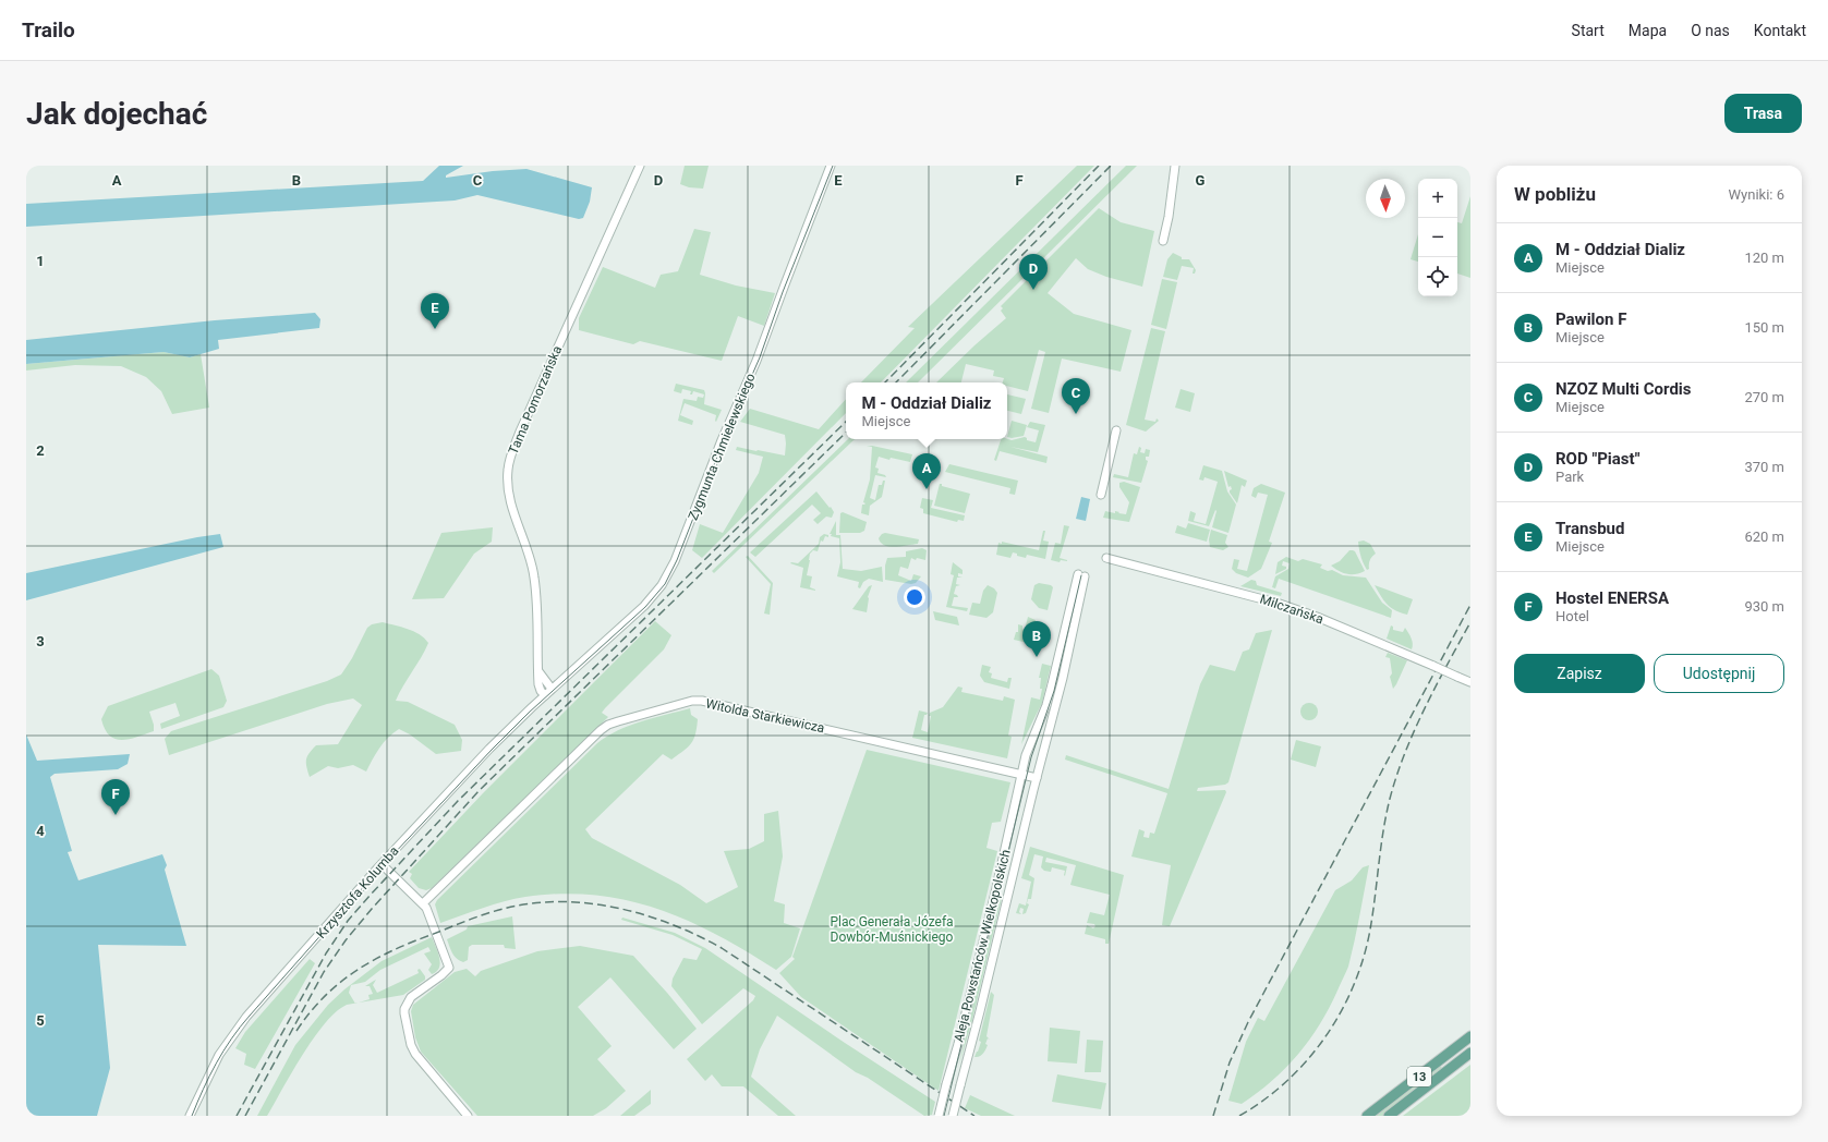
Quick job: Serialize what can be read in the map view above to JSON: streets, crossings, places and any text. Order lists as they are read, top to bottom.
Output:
{
  "streets": {
    "main road": ["13"],
    "street": [
      "Tama Pomorzańska",
      "Zygmunta Chmielewskiego",
      "Milczańska",
      "Witolda Starkiewicza",
      "Krzysztofa Kolumba",
      "Aleja Powstańców Wielkopolskich"
    ]
  },
  "crossings": [
    ["Tama Pomorzańska", "Krzysztofa Kolumba"],
    ["Zygmunta Chmielewskiego", "Krzysztofa Kolumba"],
    ["Witolda Starkiewicza", "Aleja Powstańców Wielkopolskich"]
  ],
  "parks": ["Plac Generała Józefa Dowbór-Muśnickiego"],
  "north": "bottom",
  "page": {
    "header": "Trailo",
    "nav": [
      "Start",
      "Mapa",
      "O nas",
      "Kontakt"
    ],
    "buttons": [
      "Trasa",
      ["Zapisz", "Udostępnij"]
    ],
    "title": "Jak dojechać",
    "heading": ["W pobliżu", "Wyniki: 6"],
    "map_buttons": ["+", "−"],
    "list": [
      {
        "mark": "A",
        "name": "M - Oddział Dializ",
        "note": "Miejsce",
        "value": "120 m"
      },
      {
        "mark": "B",
        "name": "Pawilon F",
        "note": "Miejsce",
        "value": "150 m"
      },
      {
        "mark": "C",
        "name": "NZOZ Multi Cordis",
        "note": "Miejsce",
        "value": "270 m"
      },
      {
        "mark": "D",
        "name": "ROD \"Piast\"",
        "note": "Park",
        "value": "370 m"
      },
      {
        "mark": "E",
        "name": "Transbud",
        "note": "Miejsce",
        "value": "620 m"
      },
      {
        "mark": "F",
        "name": "Hostel ENERSA",
        "note": "Hotel",
        "value": "930 m"
      }
    ],
    "pins": [
      "D",
      "E",
      "C",
      "A",
      "B",
      "F"
    ],
    "popup": ["M - Oddział Dializ", "Miejsce"]
  },
  "grid": {
    "columns": [
      "A",
      "B",
      "C",
      "D",
      "E",
      "F",
      "G"
    ],
    "rows": [
      "1",
      "2",
      "3",
      "4",
      "5"
    ]
  }
}
